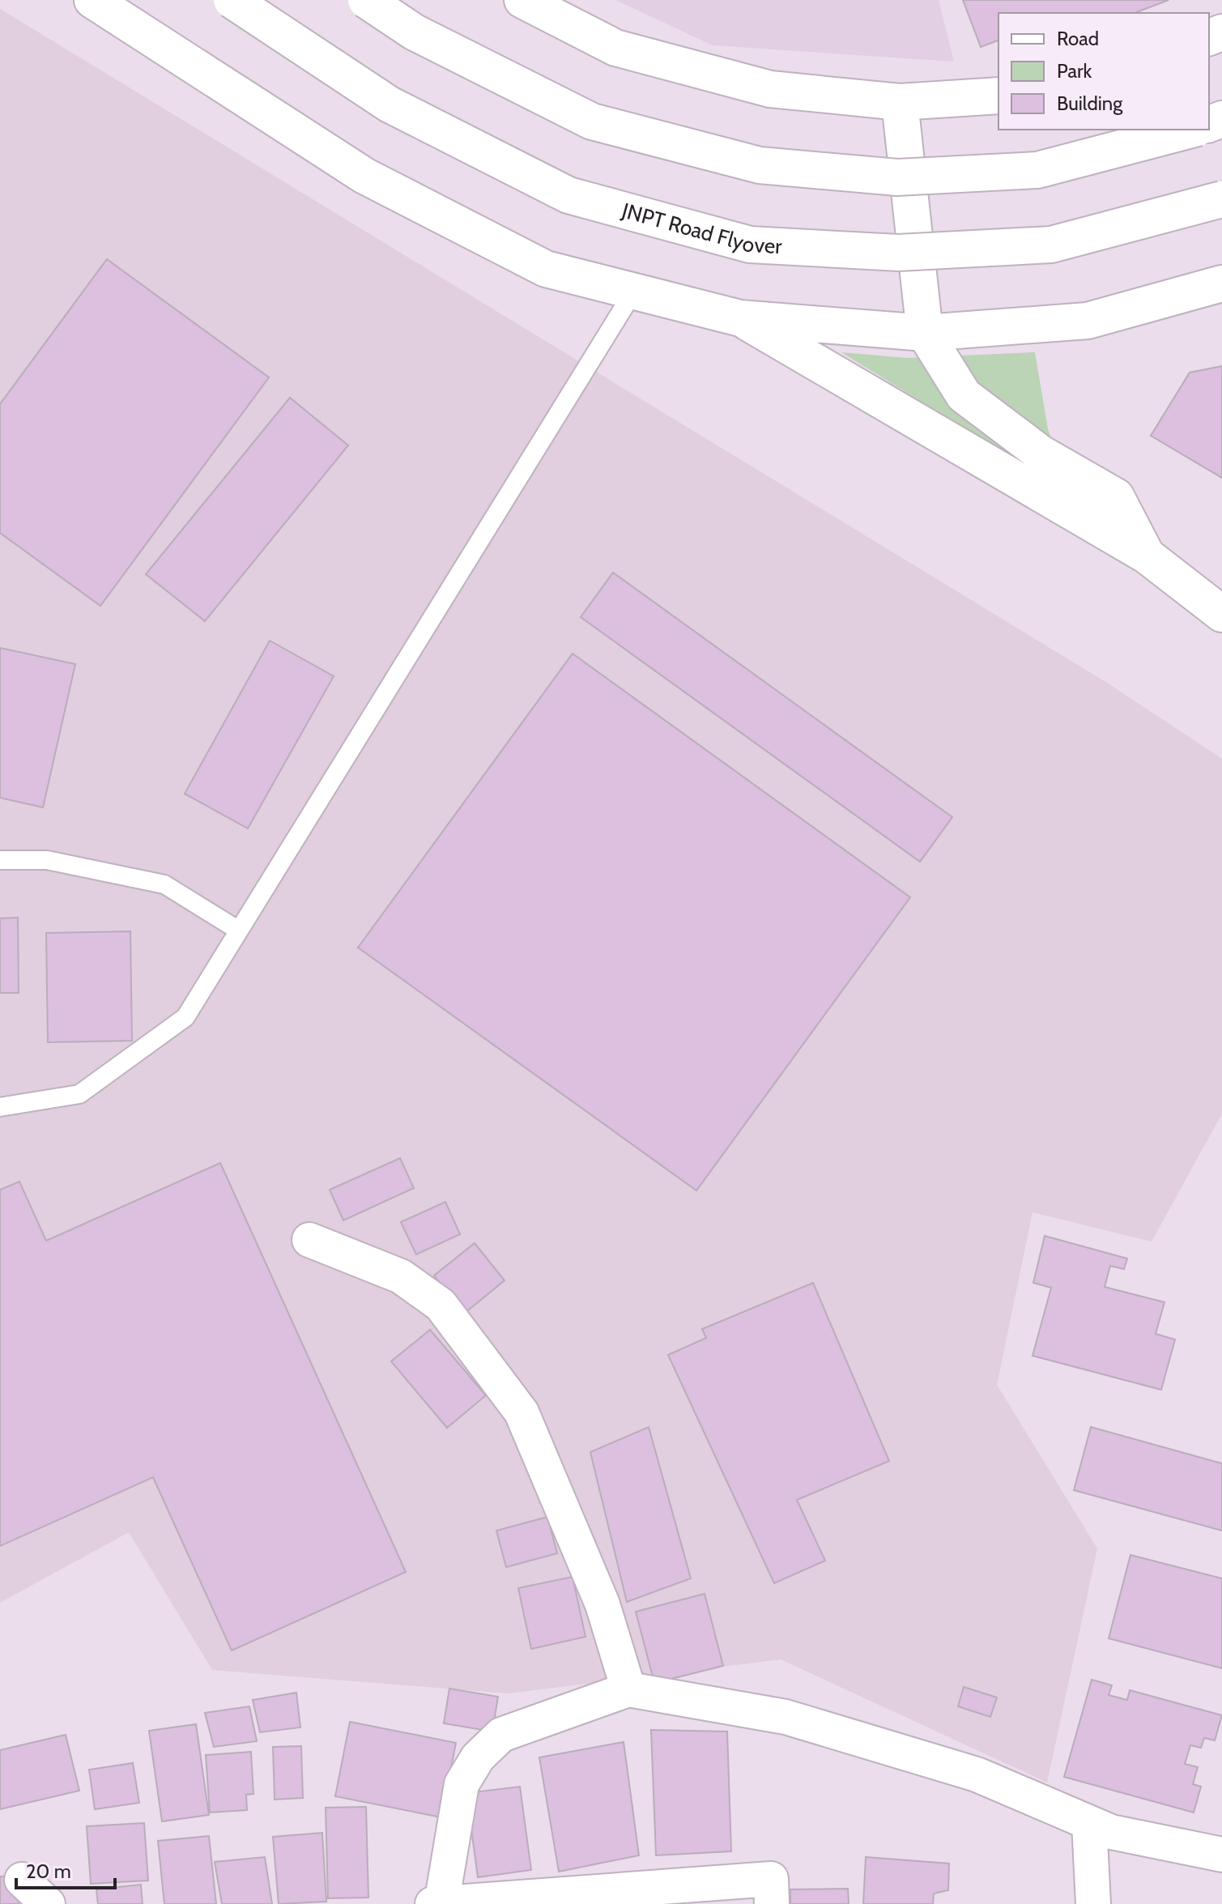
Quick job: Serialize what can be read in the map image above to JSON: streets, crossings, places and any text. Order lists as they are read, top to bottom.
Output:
{
  "streets": {
    "highway": ["JNPT Road Flyover"]
  },
  "legend": ["Road", "Park", "Building"],
  "scale_bar": "20 m"
}
